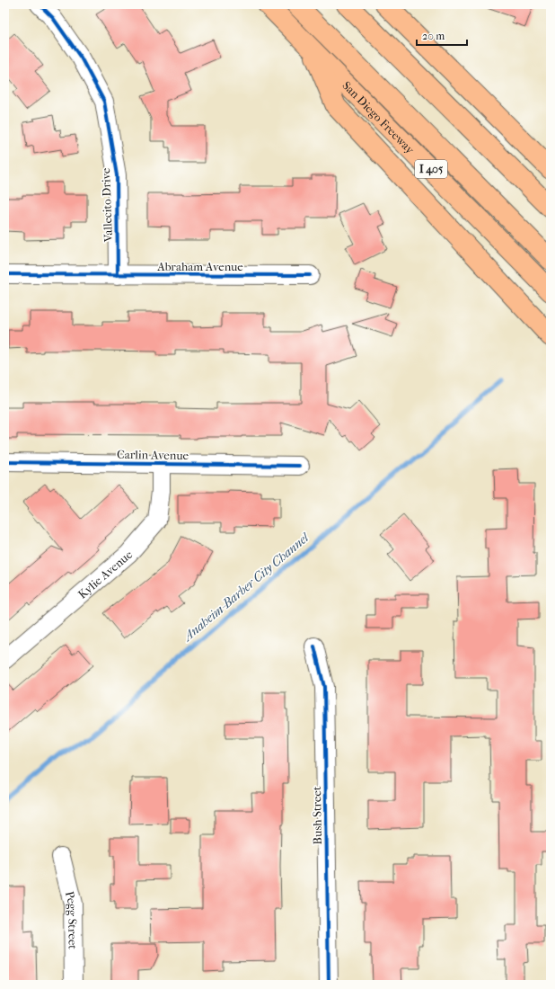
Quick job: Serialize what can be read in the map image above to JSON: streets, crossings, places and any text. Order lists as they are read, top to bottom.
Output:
{
  "streets": {
    "highway": ["San Diego Freeway", "I 405"],
    "street": [
      "Vallecito Drive",
      "Abraham Avenue",
      "Carlin Avenue",
      "Kylie Avenue",
      "Bush Street",
      "Pegg Street"
    ]
  },
  "crossings": [
    ["Vallecito Drive", "Abraham Avenue"],
    ["Carlin Avenue", "Kylie Avenue"]
  ],
  "water": ["Anaheim-Barber City Channel"],
  "scale_bar": "20 m"
}
